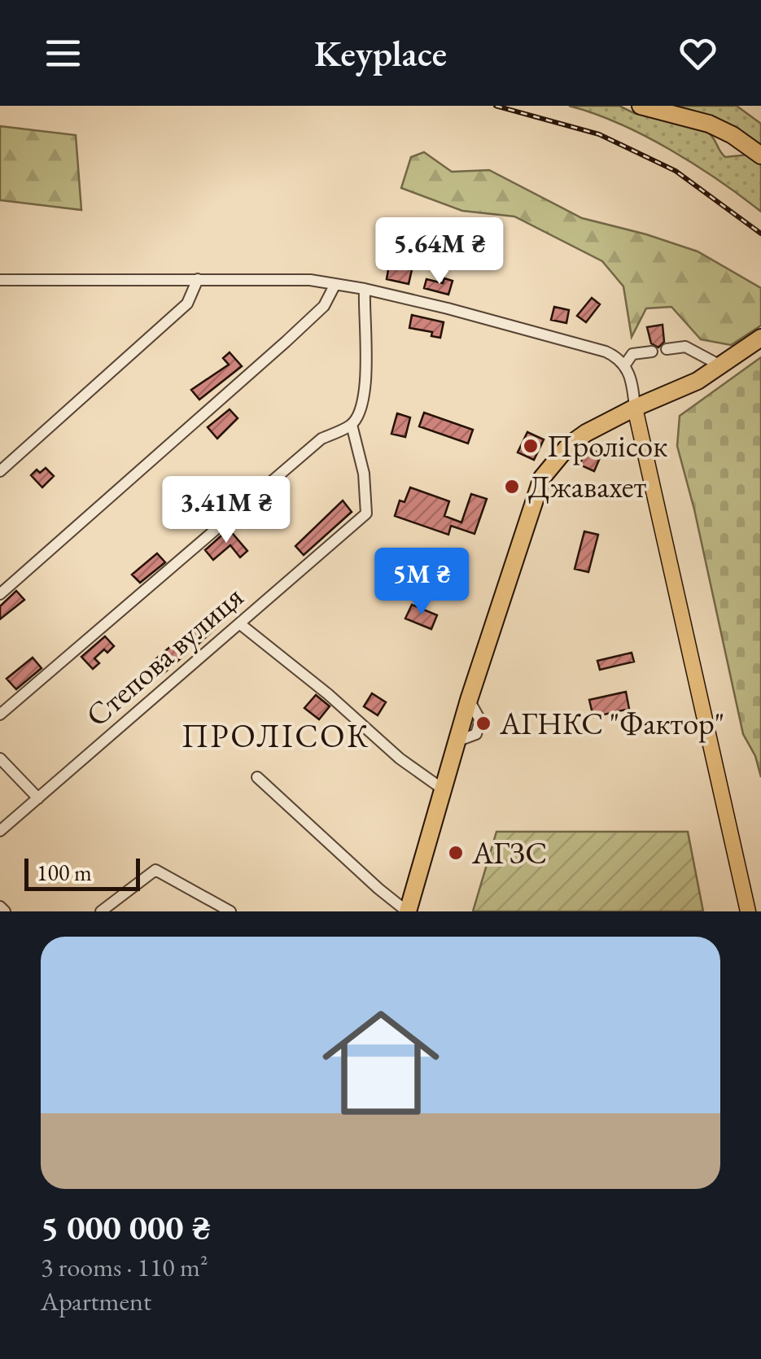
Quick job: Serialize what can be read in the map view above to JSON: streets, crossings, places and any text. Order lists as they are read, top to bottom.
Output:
{
  "streets": {
    "street": ["Степова вулиця"]
  },
  "districts": ["ПРОЛІСОК"],
  "places": [
    "Пролісок",
    "Джавахет",
    "АГНКС \"Фактор\"",
    "АГЗС"
  ],
  "scale_bar": "100 m",
  "page": {
    "header": "Keyplace",
    "price": ["5.64M ₴", "3.41M ₴", "5M ₴"],
    "scale": "100 m",
    "list": [
      {
        "name": "5 000 000 ₴",
        "note": "3 rooms · 110 m² · Apartment"
      }
    ]
  }
}
